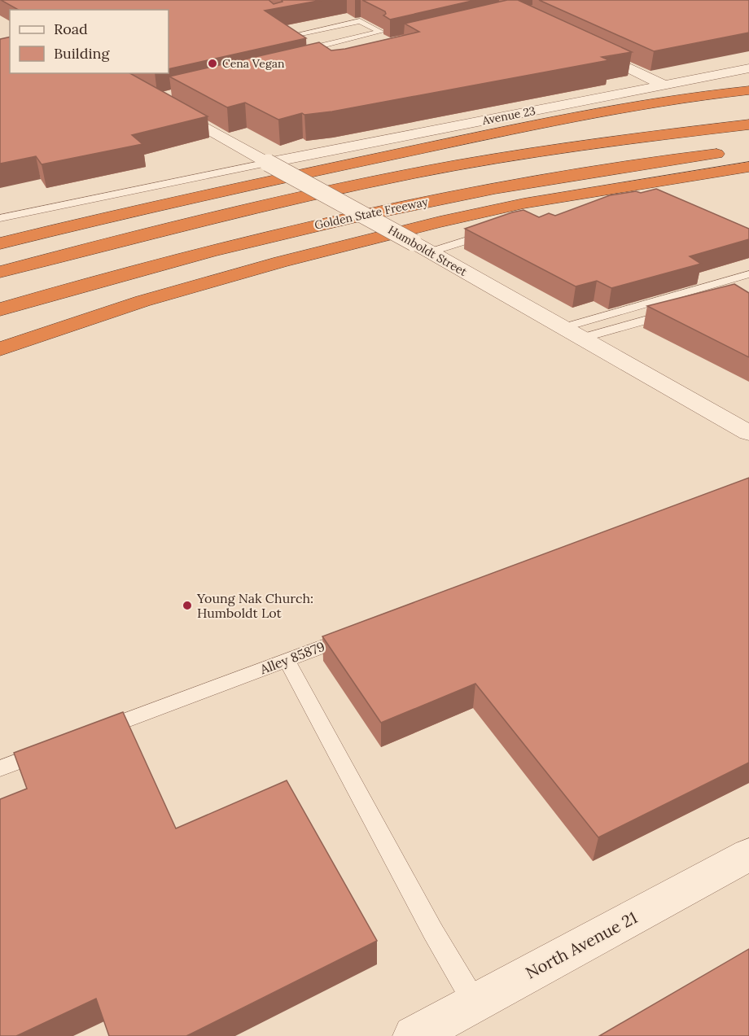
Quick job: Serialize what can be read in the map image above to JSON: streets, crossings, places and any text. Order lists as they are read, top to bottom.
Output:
{
  "streets": {
    "highway": ["Golden State Freeway"],
    "street": ["Avenue 23", "Humboldt Street", "North Avenue 21"],
    "lane": ["Alley 85879"]
  },
  "crossings": [
    ["Avenue 23", "Humboldt Street"]
  ],
  "places": ["Cena Vegan", "Young Nak Church: Humboldt Lot"],
  "legend": ["Road", "Building"]
}
